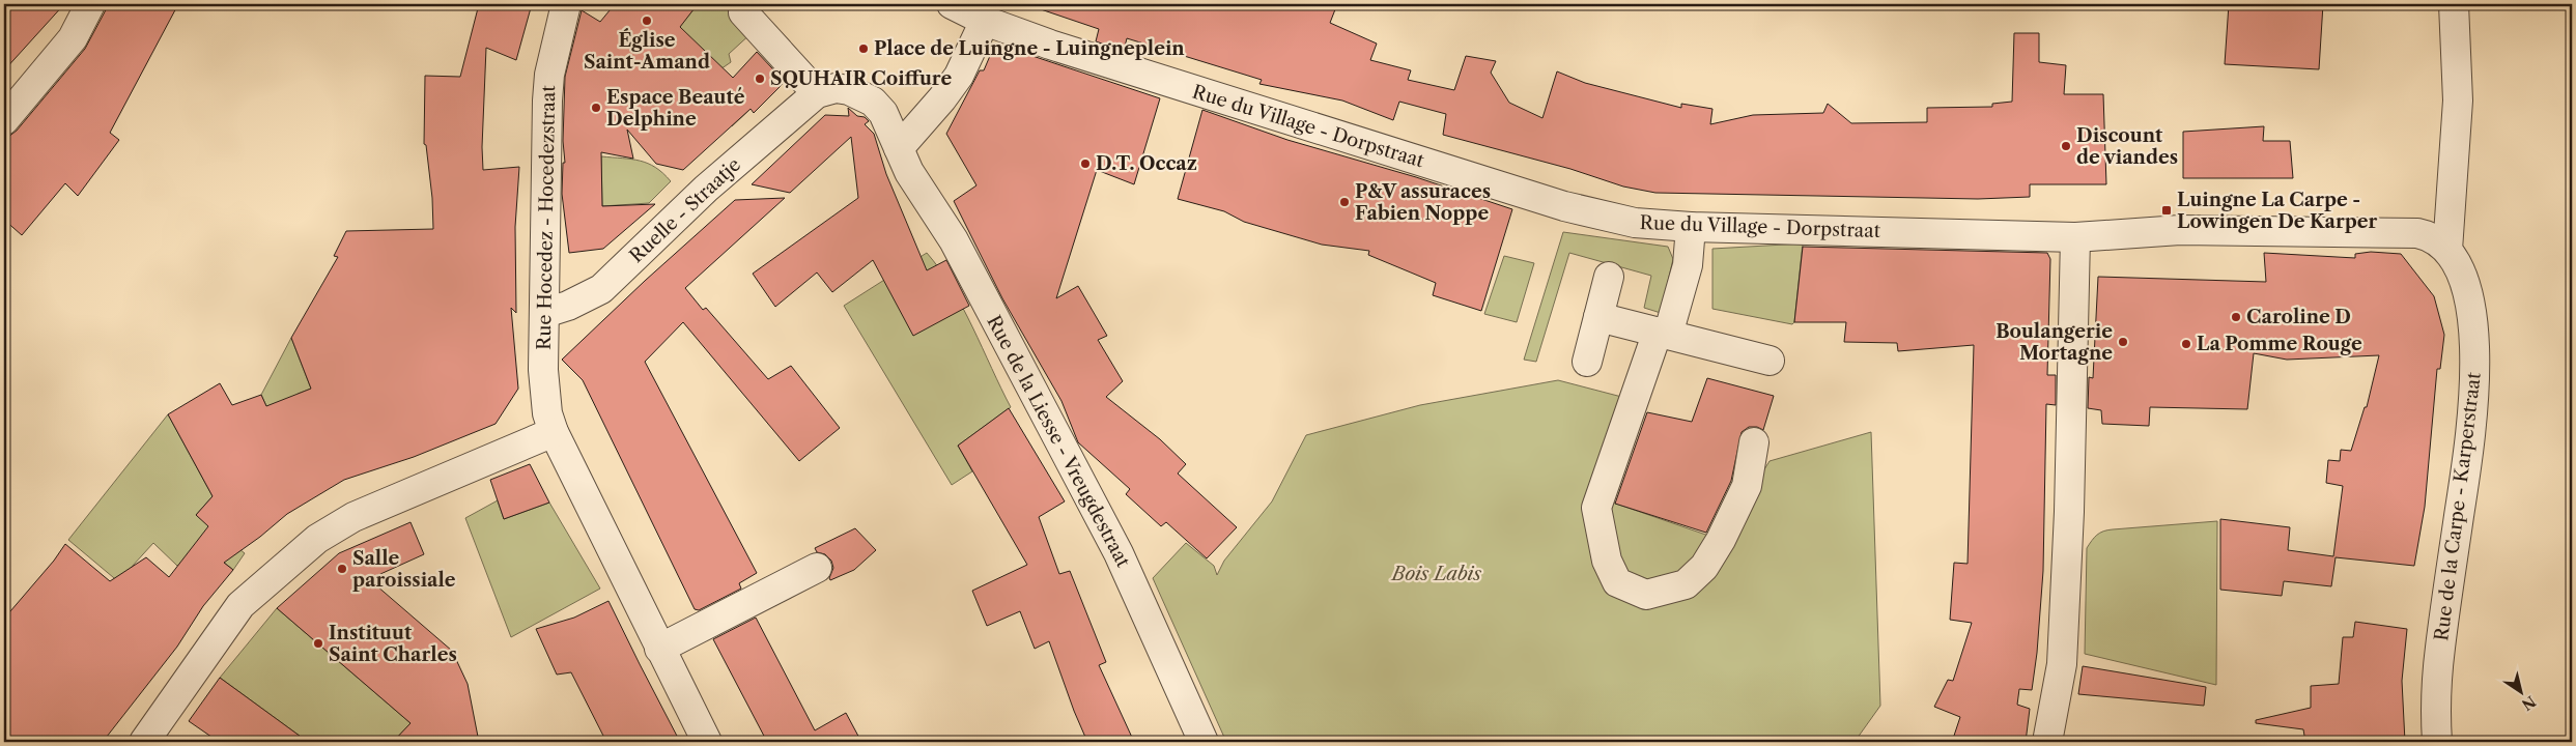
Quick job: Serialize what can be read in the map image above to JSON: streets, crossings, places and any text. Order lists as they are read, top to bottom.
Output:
{
  "streets": {
    "street": [
      "Rue du Village - Dorpstraat",
      "Ruelle - Straatje",
      "Rue Hocedez - Hocedezstraat",
      "Rue de la Liesse - Vreugdestraat",
      "Rue de la Carpe - Karperstraat"
    ]
  },
  "crossings": [
    ["Rue du Village - Dorpstraat", "Rue de la Carpe - Karperstraat"],
    ["Ruelle - Straatje", "Rue Hocedez - Hocedezstraat"]
  ],
  "parks": ["Bois Labis"],
  "places": {
    "other": [
      "Église Saint-Amand",
      "Place de Luingne - Luingneplein",
      "SQUHAIR Coiffure",
      "Espace Beauté Delphine",
      "Discount de viandes",
      "D.T. Occaz",
      "P&V assuraces Fabien Noppe",
      "Caroline D",
      "Boulangerie Mortagne",
      "La Pomme Rouge",
      "Salle paroissiale",
      "Instituut Saint Charles"
    ],
    "transit": ["Luingne La Carpe - Lowingen De Karper"]
  },
  "north": "bottom right"
}
